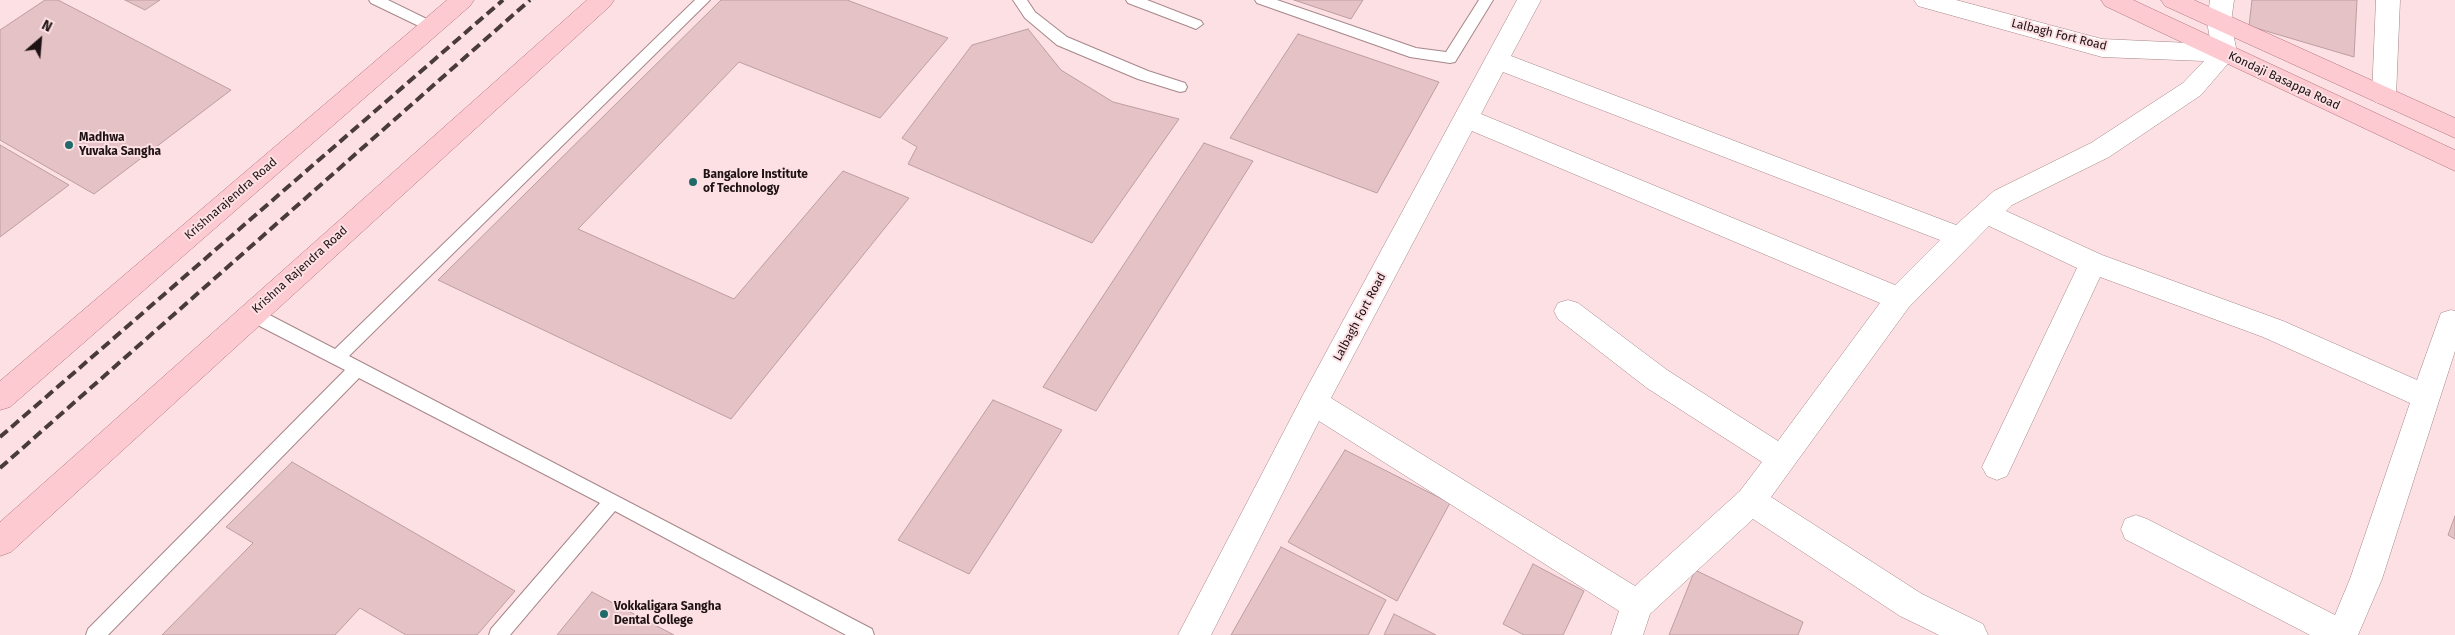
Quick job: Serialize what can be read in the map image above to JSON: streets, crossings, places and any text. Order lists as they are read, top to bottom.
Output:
{
  "streets": {
    "main road": ["Kondaji Basappa Road", "Krishnarajendra Road", "Krishna Rajendra Road"],
    "street": ["Lalbagh Fort Road"]
  },
  "crossings": [
    ["Lalbagh Fort Road", "Kondaji Basappa Road"]
  ],
  "places": ["Madhwa Yuvaka Sangha", "Bangalore Institute of Technology", "Vokkaligara Sangha Dental College"],
  "north": "top right"
}
